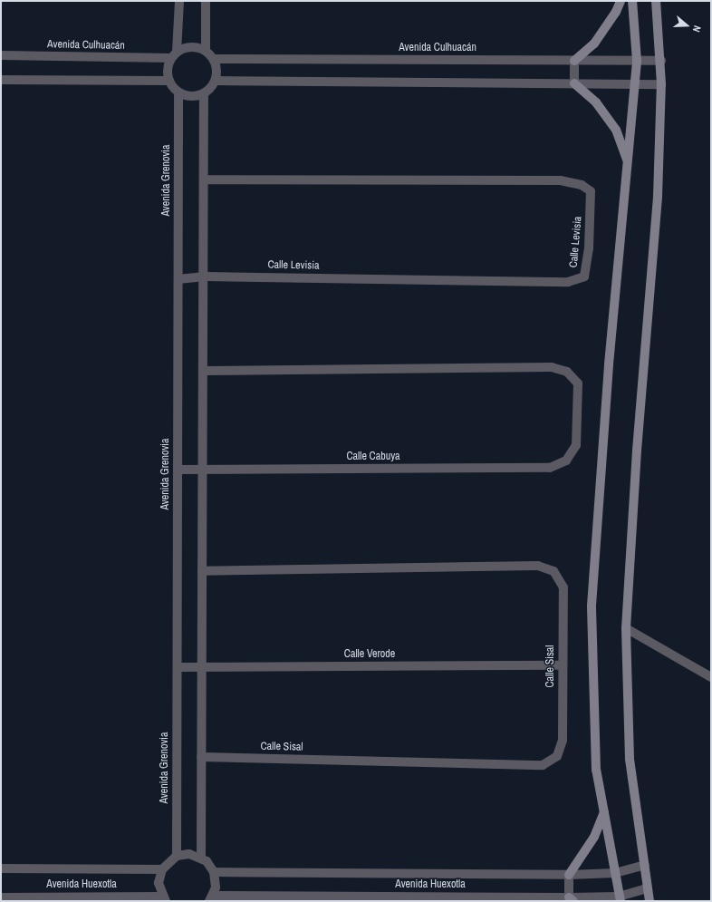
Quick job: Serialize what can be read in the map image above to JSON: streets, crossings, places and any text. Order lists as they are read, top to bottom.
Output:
{
  "streets": {
    "street": [
      "Avenida Culhuacán",
      "Avenida Grenovia",
      "Calle Levisia",
      "Calle Cabuya",
      "Calle Verode",
      "Calle Sisal",
      "Avenida Huexotla"
    ]
  },
  "crossings": [
    ["Avenida Culhuacán", "Avenida Grenovia"],
    ["Avenida Grenovia", "Calle Levisia"],
    ["Avenida Grenovia", "Calle Cabuya"],
    ["Avenida Grenovia", "Calle Verode"],
    ["Calle Verode", "Calle Sisal"]
  ],
  "north": "right"
}
